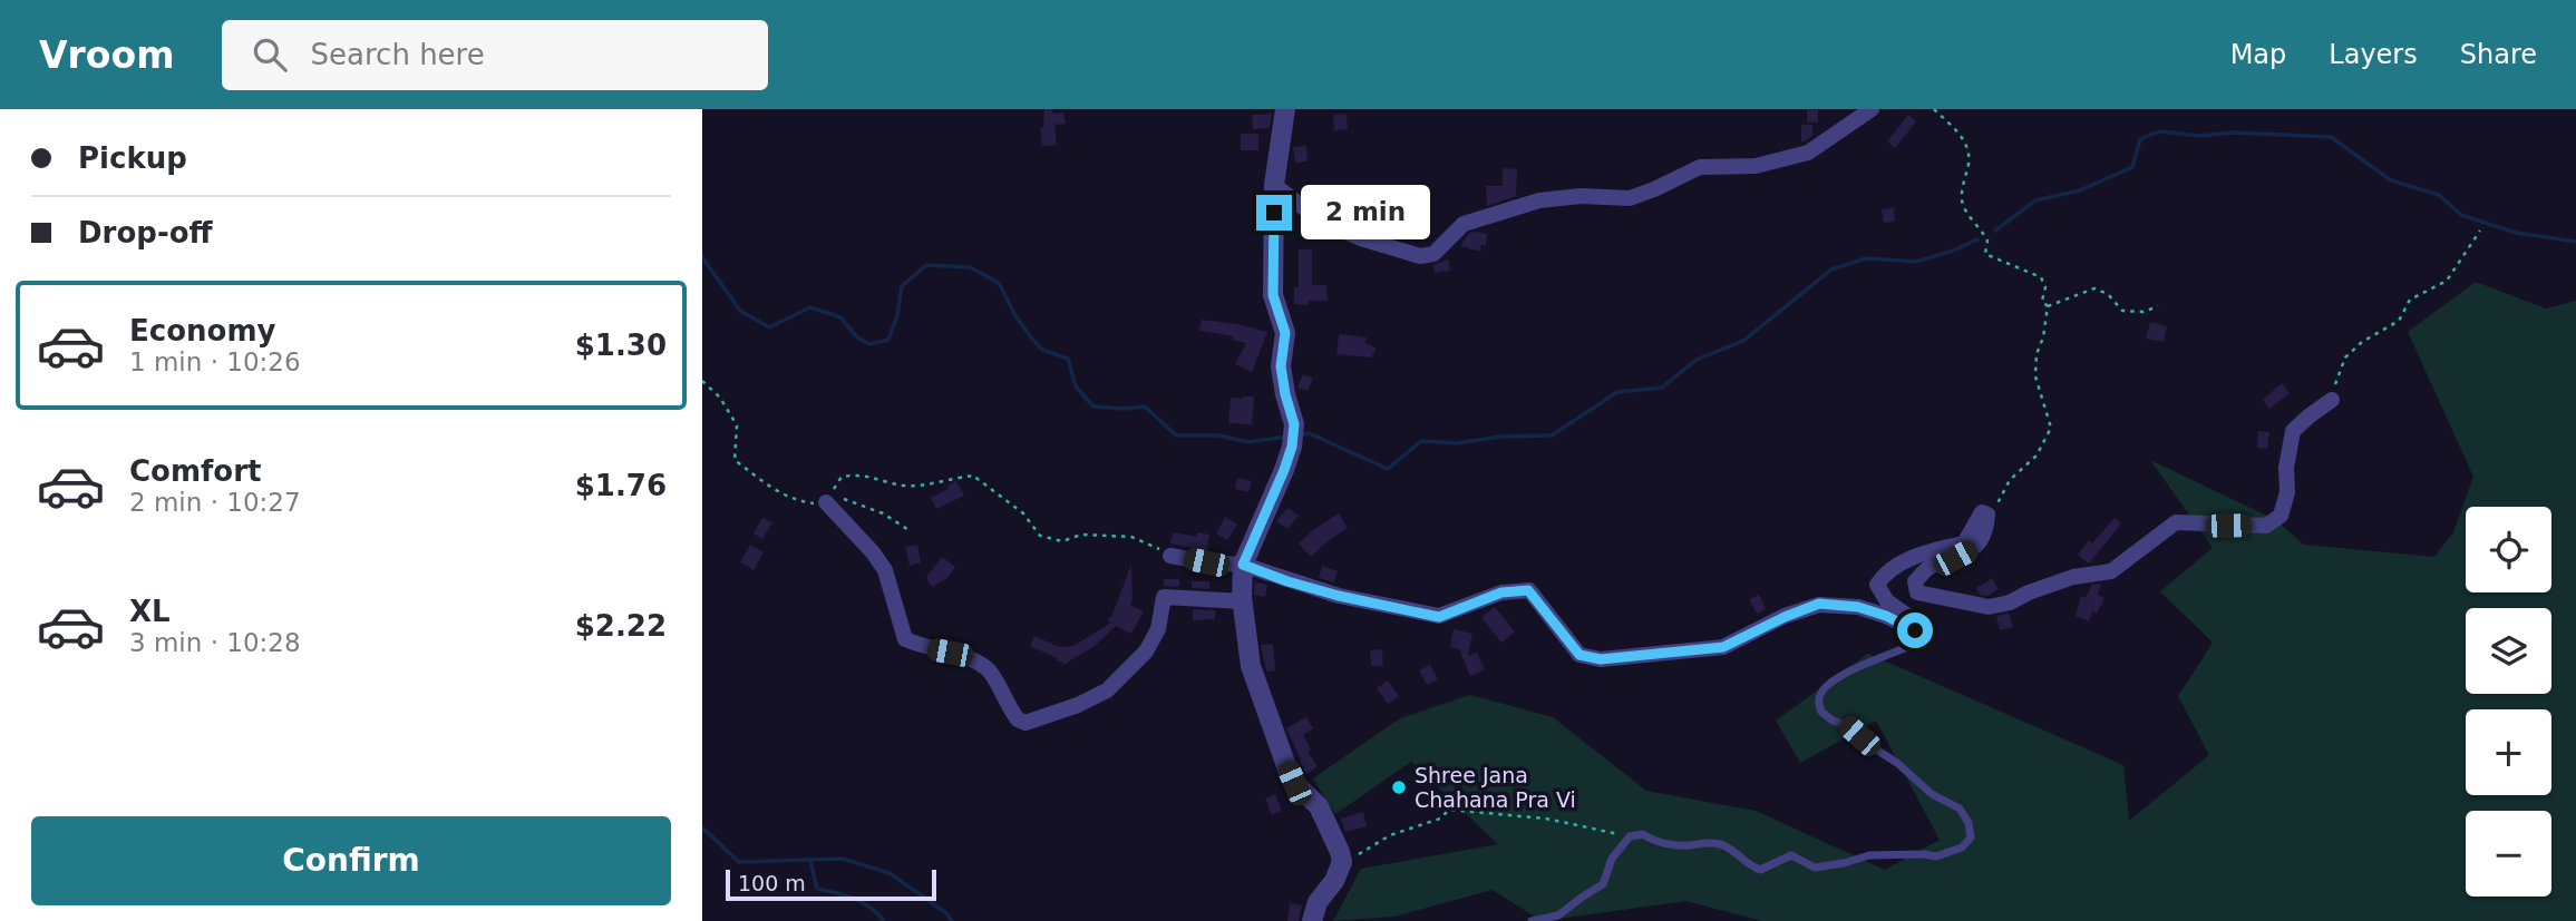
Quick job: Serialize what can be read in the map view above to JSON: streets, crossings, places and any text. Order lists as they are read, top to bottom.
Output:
{
  "places": ["Shree Jana Chahana Pra Vi"],
  "scale_bar": "100 m",
  "page": {
    "header": "Vroom",
    "search": "Search here",
    "nav": ["Map", "Layers", "Share"],
    "banner": ["Pickup", "Drop-off"],
    "bubble": "2 min",
    "list": [
      {
        "name": "Economy",
        "note": "1 min · 10:26",
        "value": "$1.30"
      },
      {
        "name": "Comfort",
        "note": "2 min · 10:27",
        "value": "$1.76"
      },
      {
        "name": "XL",
        "note": "3 min · 10:28",
        "value": "$2.22"
      }
    ],
    "map_buttons": ["+", "−"],
    "buttons": "Confirm",
    "scale": "100 m"
  }
}
